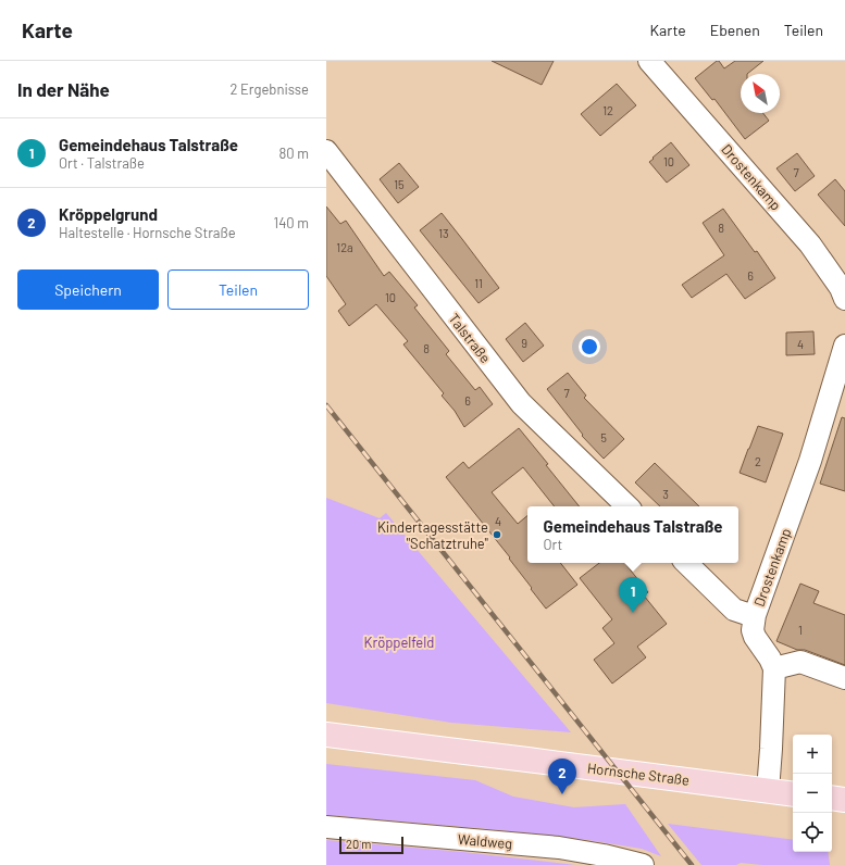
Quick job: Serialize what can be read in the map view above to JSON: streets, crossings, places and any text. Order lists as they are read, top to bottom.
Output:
{
  "streets": {
    "main road": ["Hornsche Straße"],
    "street": ["Drostenkamp", "Talstraße", "Waldweg"]
  },
  "parks": ["Kröppelfeld"],
  "places": ["Kindertagesstätte \"Schatztruhe\""],
  "house_numbers": [
    "12",
    "10",
    "7",
    "15",
    "8",
    "13",
    "12a",
    "6",
    "11",
    "10",
    "9",
    "4",
    "8",
    "7",
    "6",
    "5",
    "2",
    "3",
    "4",
    "1"
  ],
  "scale_bar": "20 m",
  "north": "top left",
  "page": {
    "header": "Karte",
    "nav": ["Karte", "Ebenen", "Teilen"],
    "heading": ["In der Nähe", "2 Ergebnisse"],
    "list": [
      {
        "mark": "1",
        "name": "Gemeindehaus Talstraße",
        "note": "Ort · Talstraße",
        "value": "80 m"
      },
      {
        "mark": "2",
        "name": "Kröppelgrund",
        "note": "Haltestelle · Hornsche Straße",
        "value": "140 m"
      }
    ],
    "buttons": ["Speichern", "Teilen"],
    "popup": ["Gemeindehaus Talstraße", "Ort"],
    "pins": ["1", "2"],
    "map_buttons": ["+", "−"],
    "scale": "20 m"
  }
}
